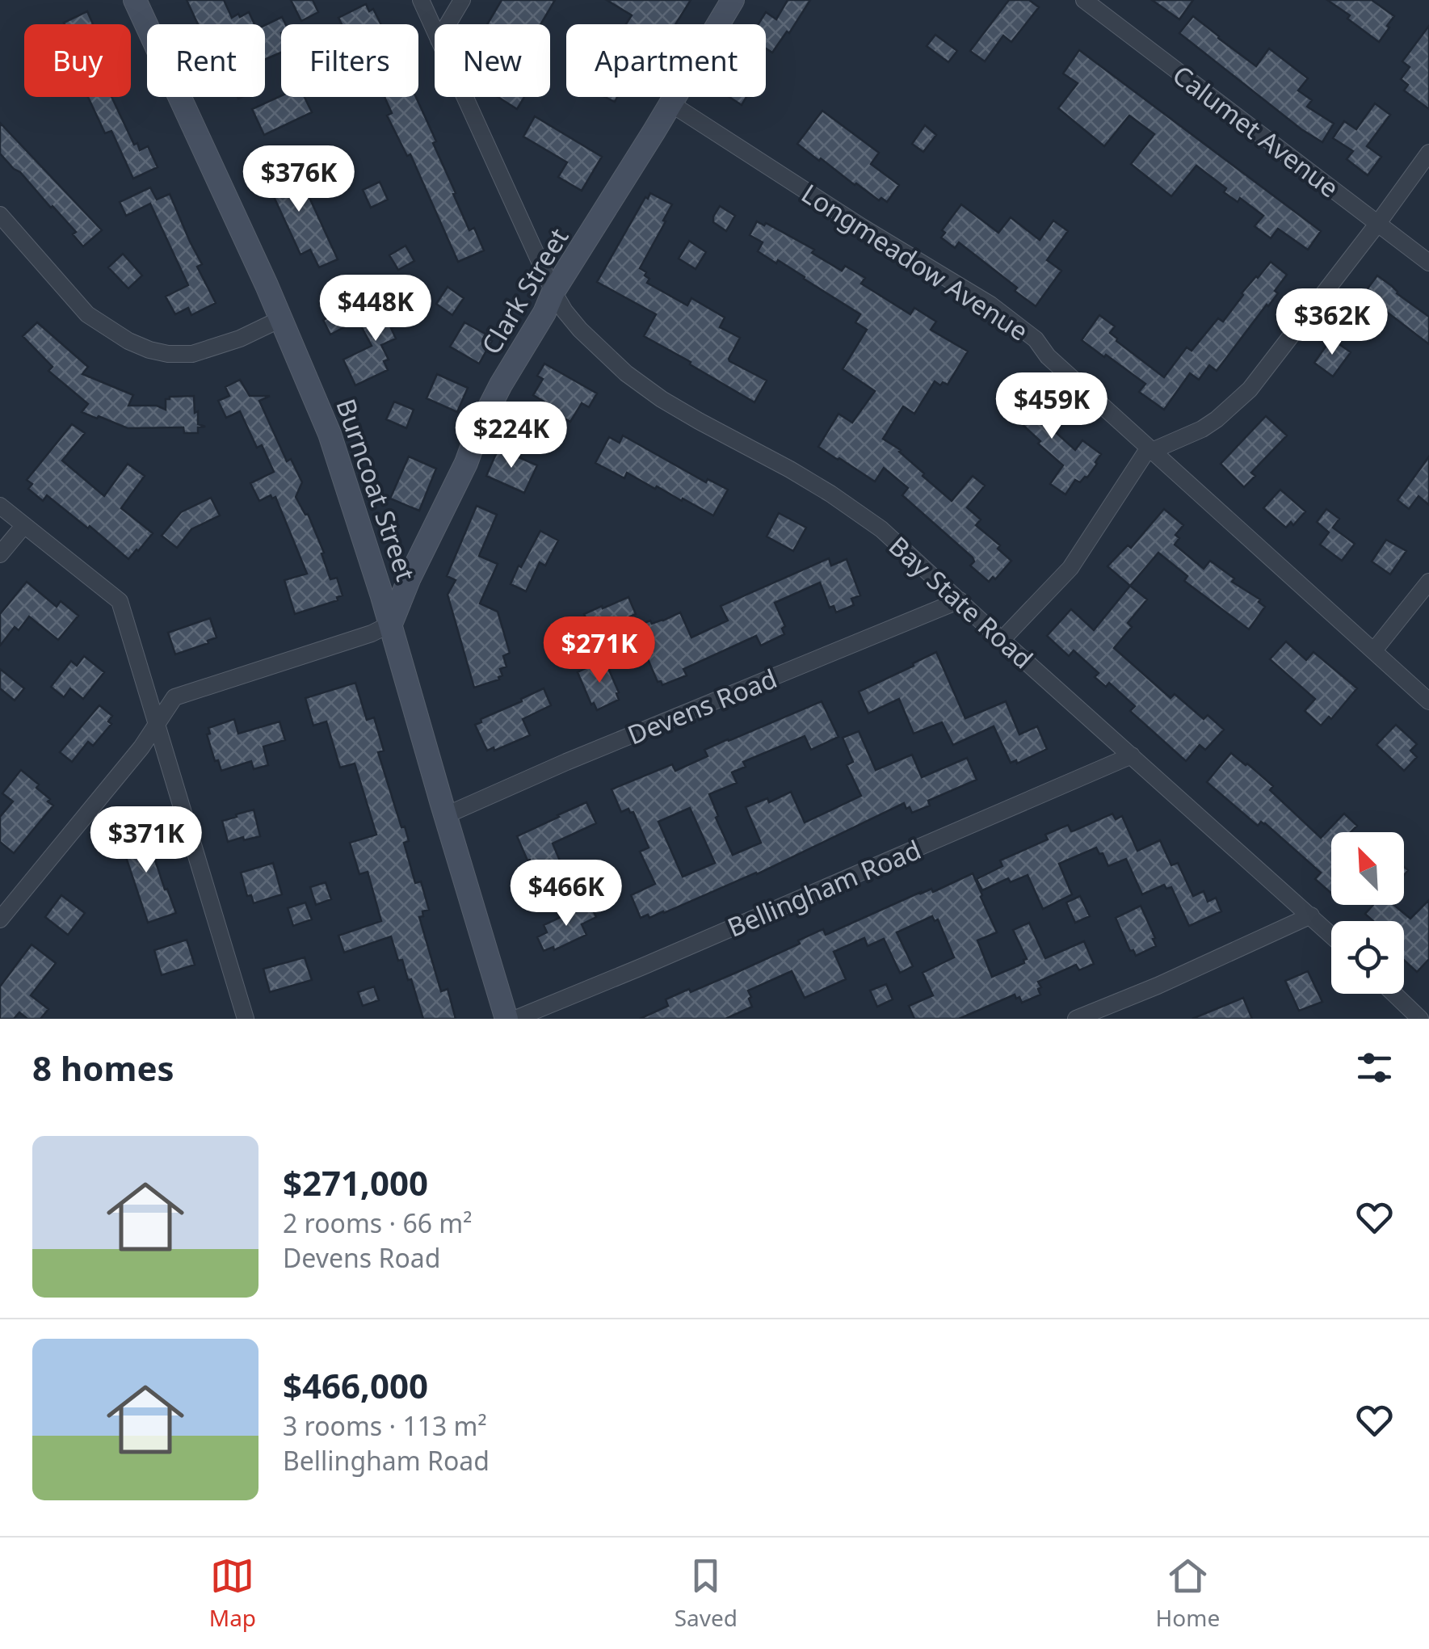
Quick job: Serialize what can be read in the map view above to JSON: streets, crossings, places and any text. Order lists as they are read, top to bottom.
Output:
{
  "streets": {
    "main road": ["Clark Street", "Burncoat Street"],
    "street": [
      "Calumet Avenue",
      "Longmeadow Avenue",
      "Bay State Road",
      "Devens Road",
      "Bellingham Road"
    ]
  },
  "crossings": [
    ["Longmeadow Avenue", "Clark Street"],
    ["Clark Street", "Burncoat Street"],
    ["Clark Street", "Bay State Road"],
    ["Burncoat Street", "Devens Road"],
    ["Bay State Road", "Devens Road"],
    ["Bay State Road", "Bellingham Road"]
  ],
  "north": "top left",
  "page": {
    "chip": [
      "Buy",
      "Rent",
      "Filters",
      "New",
      "Apartment"
    ],
    "price": [
      "$376K",
      "$448K",
      "$362K",
      "$459K",
      "$224K",
      "$271K",
      "$371K",
      "$466K"
    ],
    "heading": "8 homes",
    "list": [
      {
        "name": "$271,000",
        "note": "2 rooms · 66 m² · Devens Road"
      },
      {
        "name": "$466,000",
        "note": "3 rooms · 113 m² · Bellingham Road"
      }
    ],
    "tabs": ["Map", "Saved", "Home"]
  }
}
